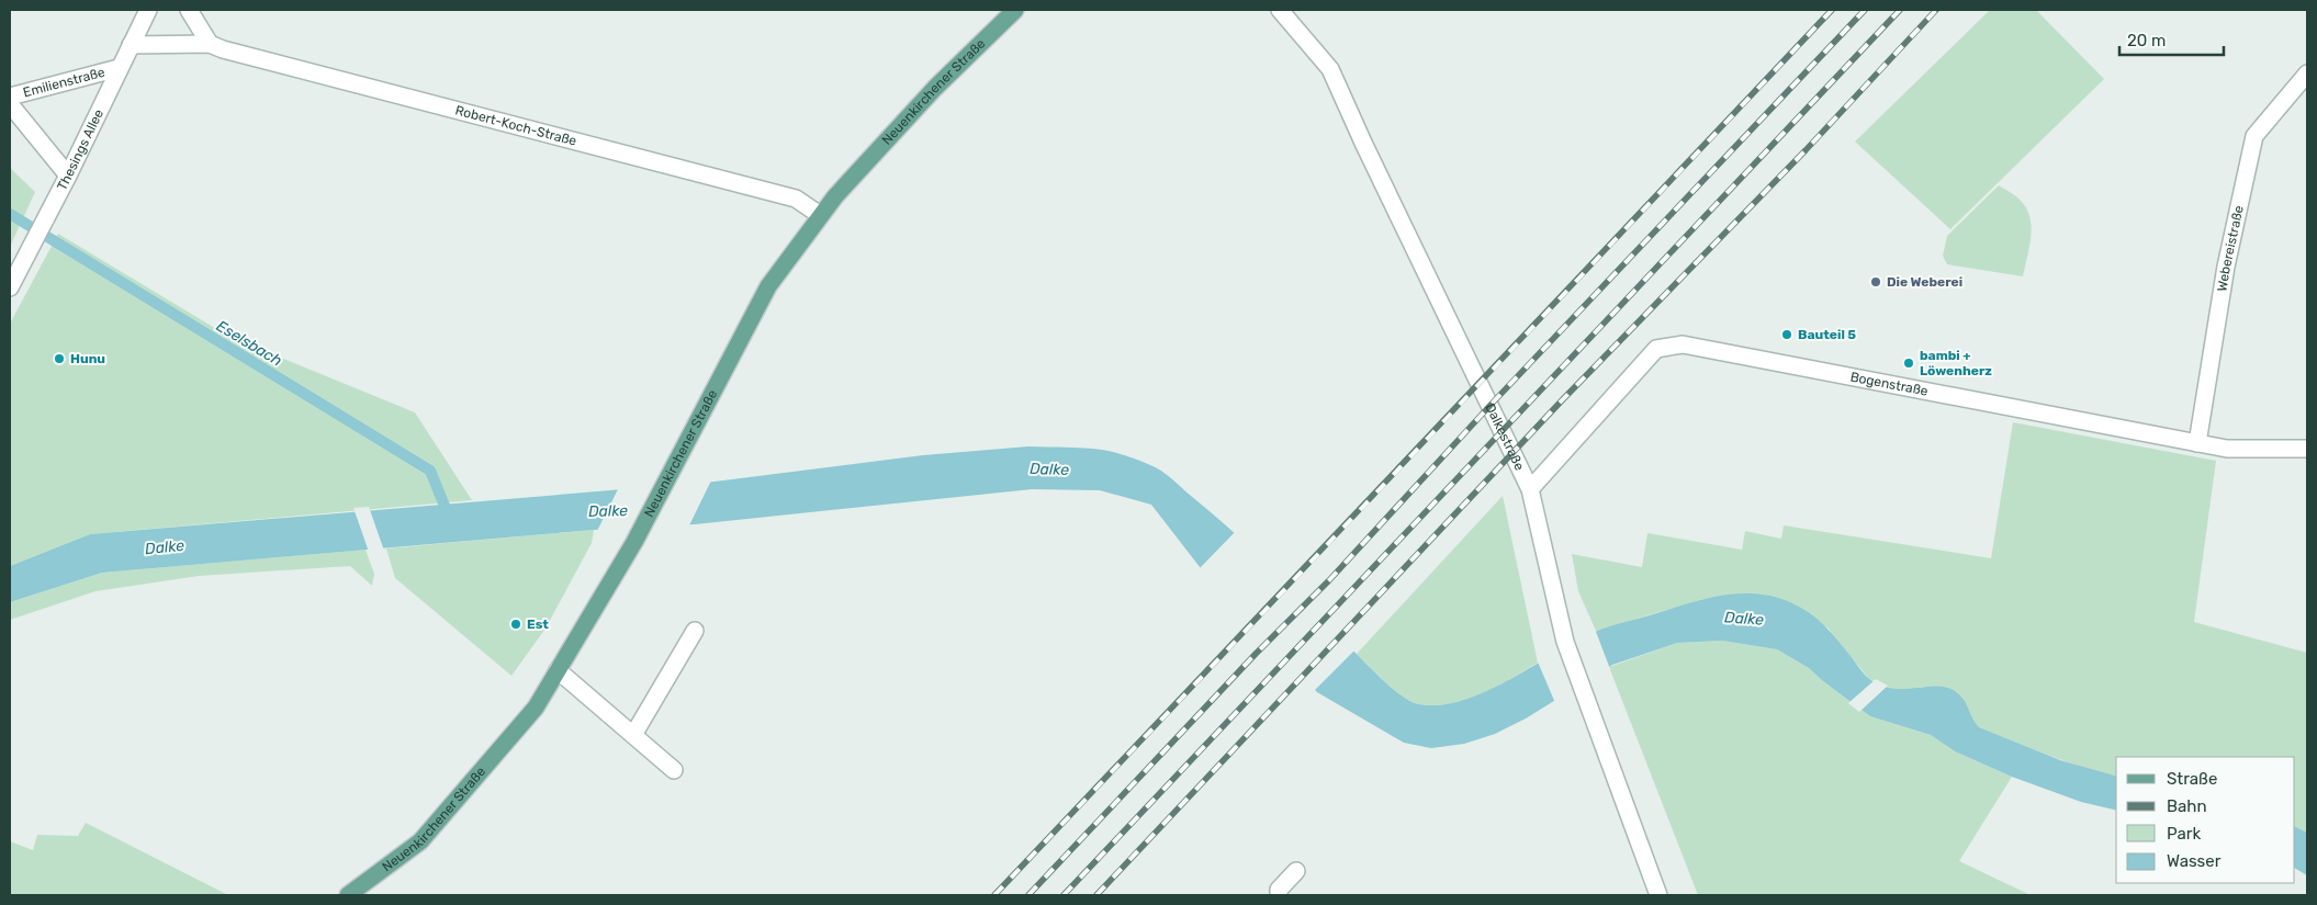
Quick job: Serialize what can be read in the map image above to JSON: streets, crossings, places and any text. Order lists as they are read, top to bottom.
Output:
{
  "streets": {
    "main road": ["Neuenkirchener Straße"],
    "street": [
      "Emilienstraße",
      "Robert-Koch-Straße",
      "Thesings Allee",
      "Webereistraße",
      "Bogenstraße",
      "Dalkestraße"
    ]
  },
  "crossings": [
    ["Emilienstraße", "Thesings Allee"],
    ["Neuenkirchener Straße", "Robert-Koch-Straße"],
    ["Robert-Koch-Straße", "Thesings Allee"],
    ["Webereistraße", "Bogenstraße"],
    ["Bogenstraße", "Dalkestraße"]
  ],
  "water": ["Eselsbach", "Dalke"],
  "places": [
    "Die Weberei",
    "Bauteil 5",
    "Hunu",
    "bambi + Löwenherz",
    "Est"
  ],
  "legend": [
    "Straße",
    "Bahn",
    "Park",
    "Wasser"
  ],
  "scale_bar": "20 m"
}
